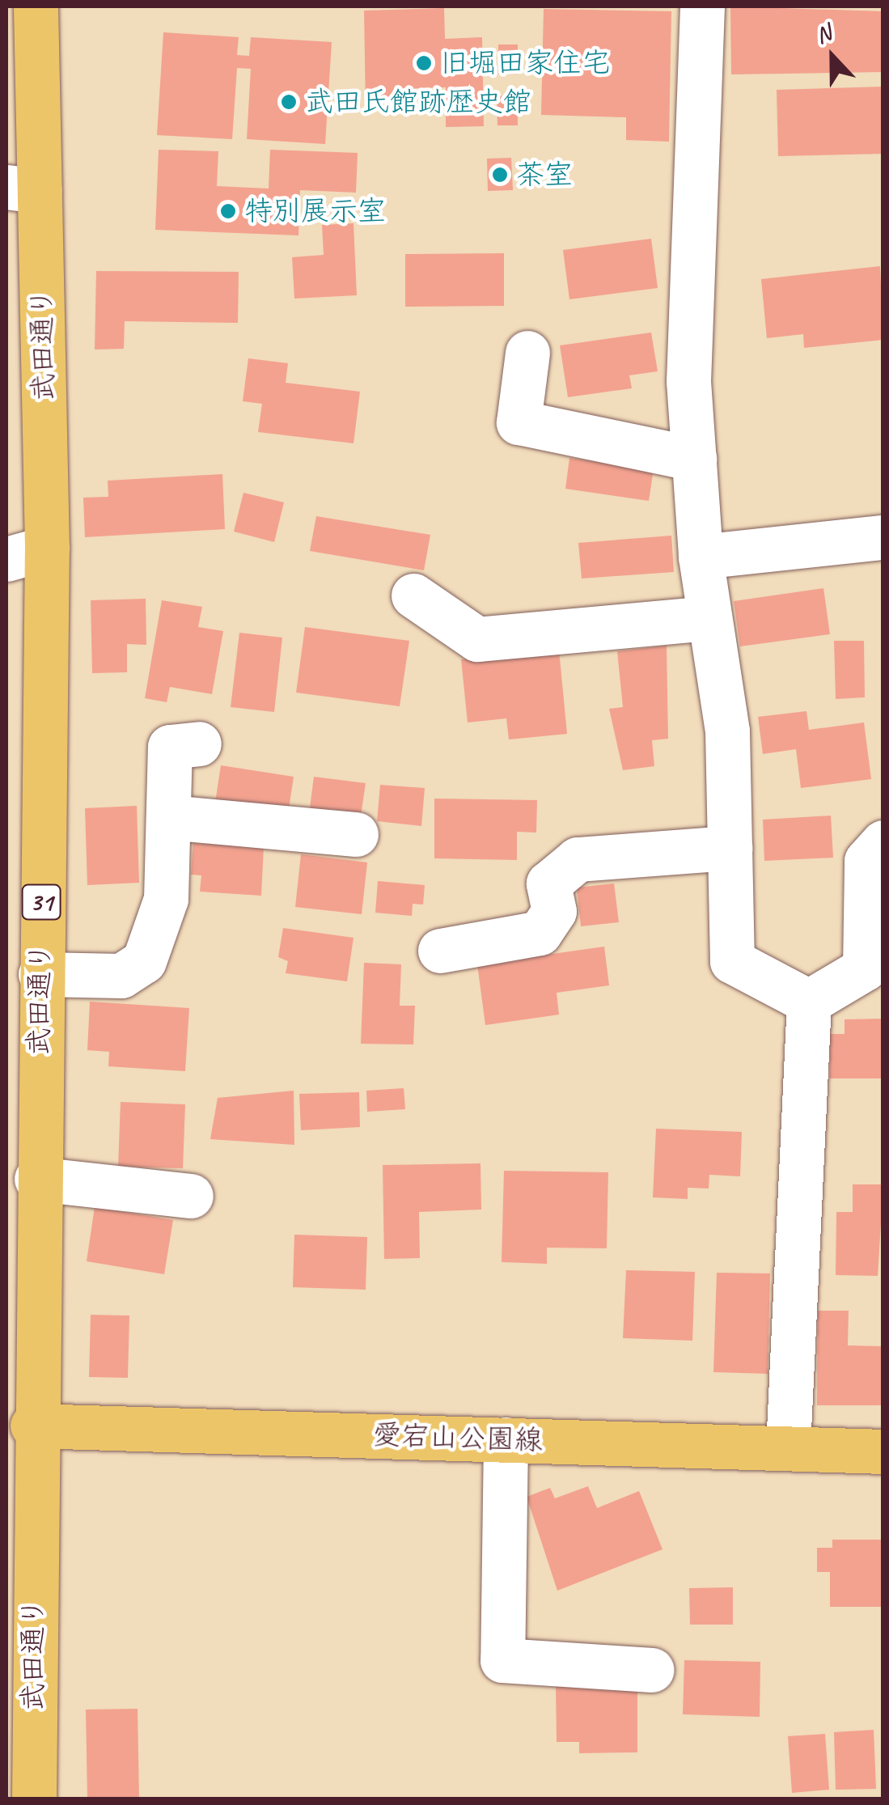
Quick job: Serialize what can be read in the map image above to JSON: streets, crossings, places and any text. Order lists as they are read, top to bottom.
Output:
{
  "streets": {
    "main road": ["武田通り", "31", "愛宕山公園線"]
  },
  "crossings": [
    ["武田通り", "愛宕山公園線"]
  ],
  "places": [
    "旧堀田家住宅",
    "武田氏館跡歴史館",
    "茶室",
    "特別展示室"
  ],
  "north": "top"
}
